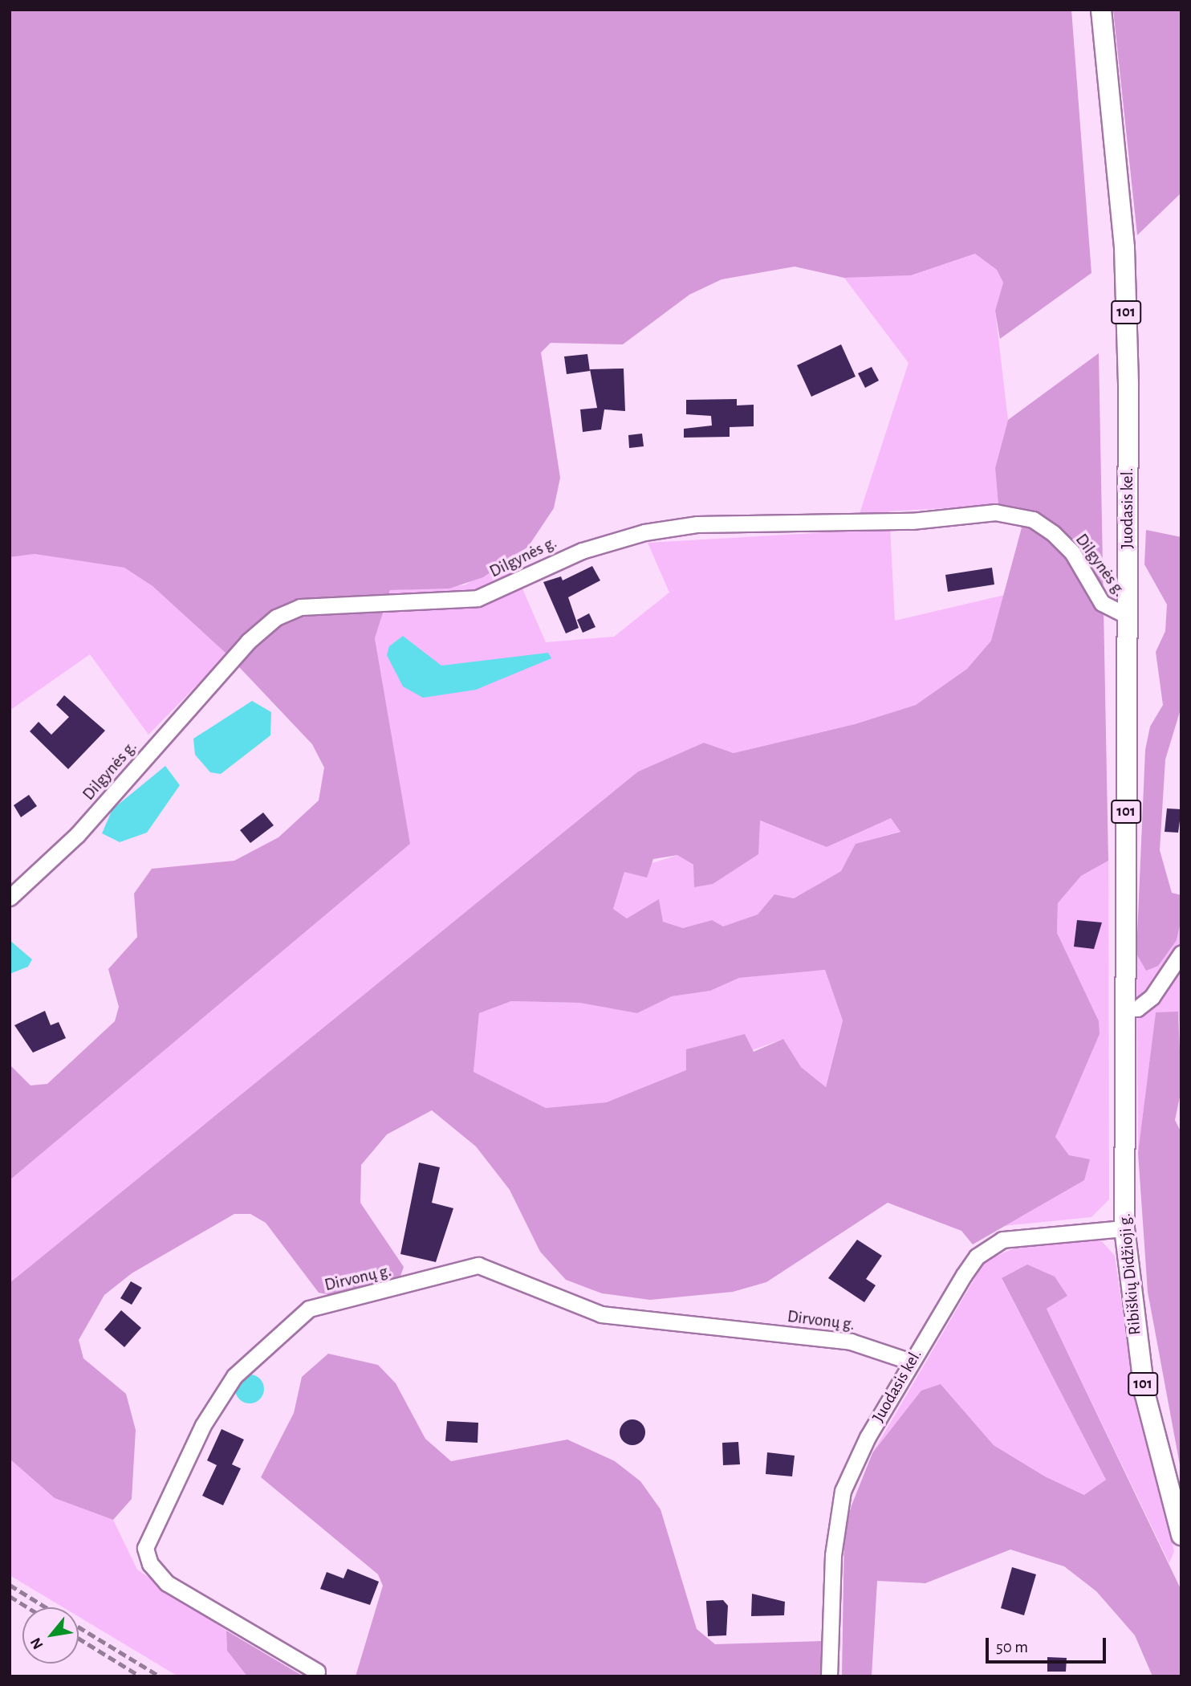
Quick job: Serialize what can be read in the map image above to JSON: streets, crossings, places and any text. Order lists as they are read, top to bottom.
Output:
{
  "streets": {
    "main road": ["101", "Juodasis kel.", "Ribiškių Didžioji g."],
    "street": ["Dilgynės g.", "Dirvonų g."]
  },
  "crossings": [
    ["Juodasis kel.", "Dilgynės g."],
    ["Juodasis kel.", "Ribiškių Didžioji g."],
    ["Juodasis kel.", "Dirvonų g."]
  ],
  "scale_bar": "50 m",
  "north": "bottom left"
}
